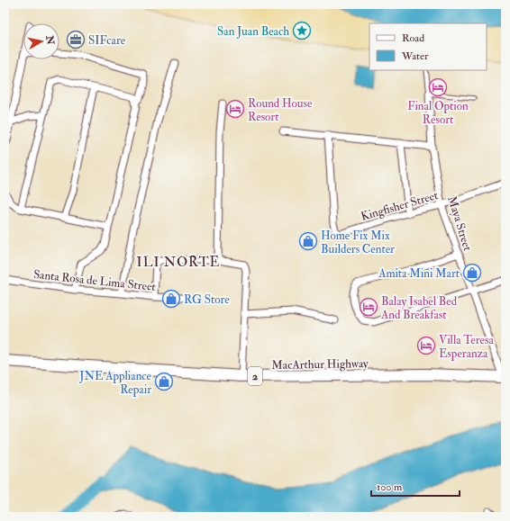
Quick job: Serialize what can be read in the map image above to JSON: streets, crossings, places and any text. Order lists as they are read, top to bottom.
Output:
{
  "streets": {
    "highway": ["MacArthur Highway", "2"],
    "street": ["Kingfisher Street", "Maya Street", "Santa Rosa de Lima Street"]
  },
  "crossings": [
    ["Kingfisher Street", "Maya Street"],
    ["Maya Street", "MacArthur Highway"]
  ],
  "districts": ["ILI NORTE"],
  "places": {
    "place": ["San Juan Beach"],
    "office": ["SIFcare"],
    "hotel": [
      "Final Option Resort",
      "Round House Resort",
      "Balay Isabel Bed And Breakfast",
      "Villa Teresa Esperanza"
    ],
    "shop": [
      "Home Fix Mix Builders Center",
      "Amita Mini Mart",
      "RG Store",
      "JNE Appliance Repair"
    ]
  },
  "legend": ["Road", "Water"],
  "scale_bar": "100 m",
  "north": "right"
}
